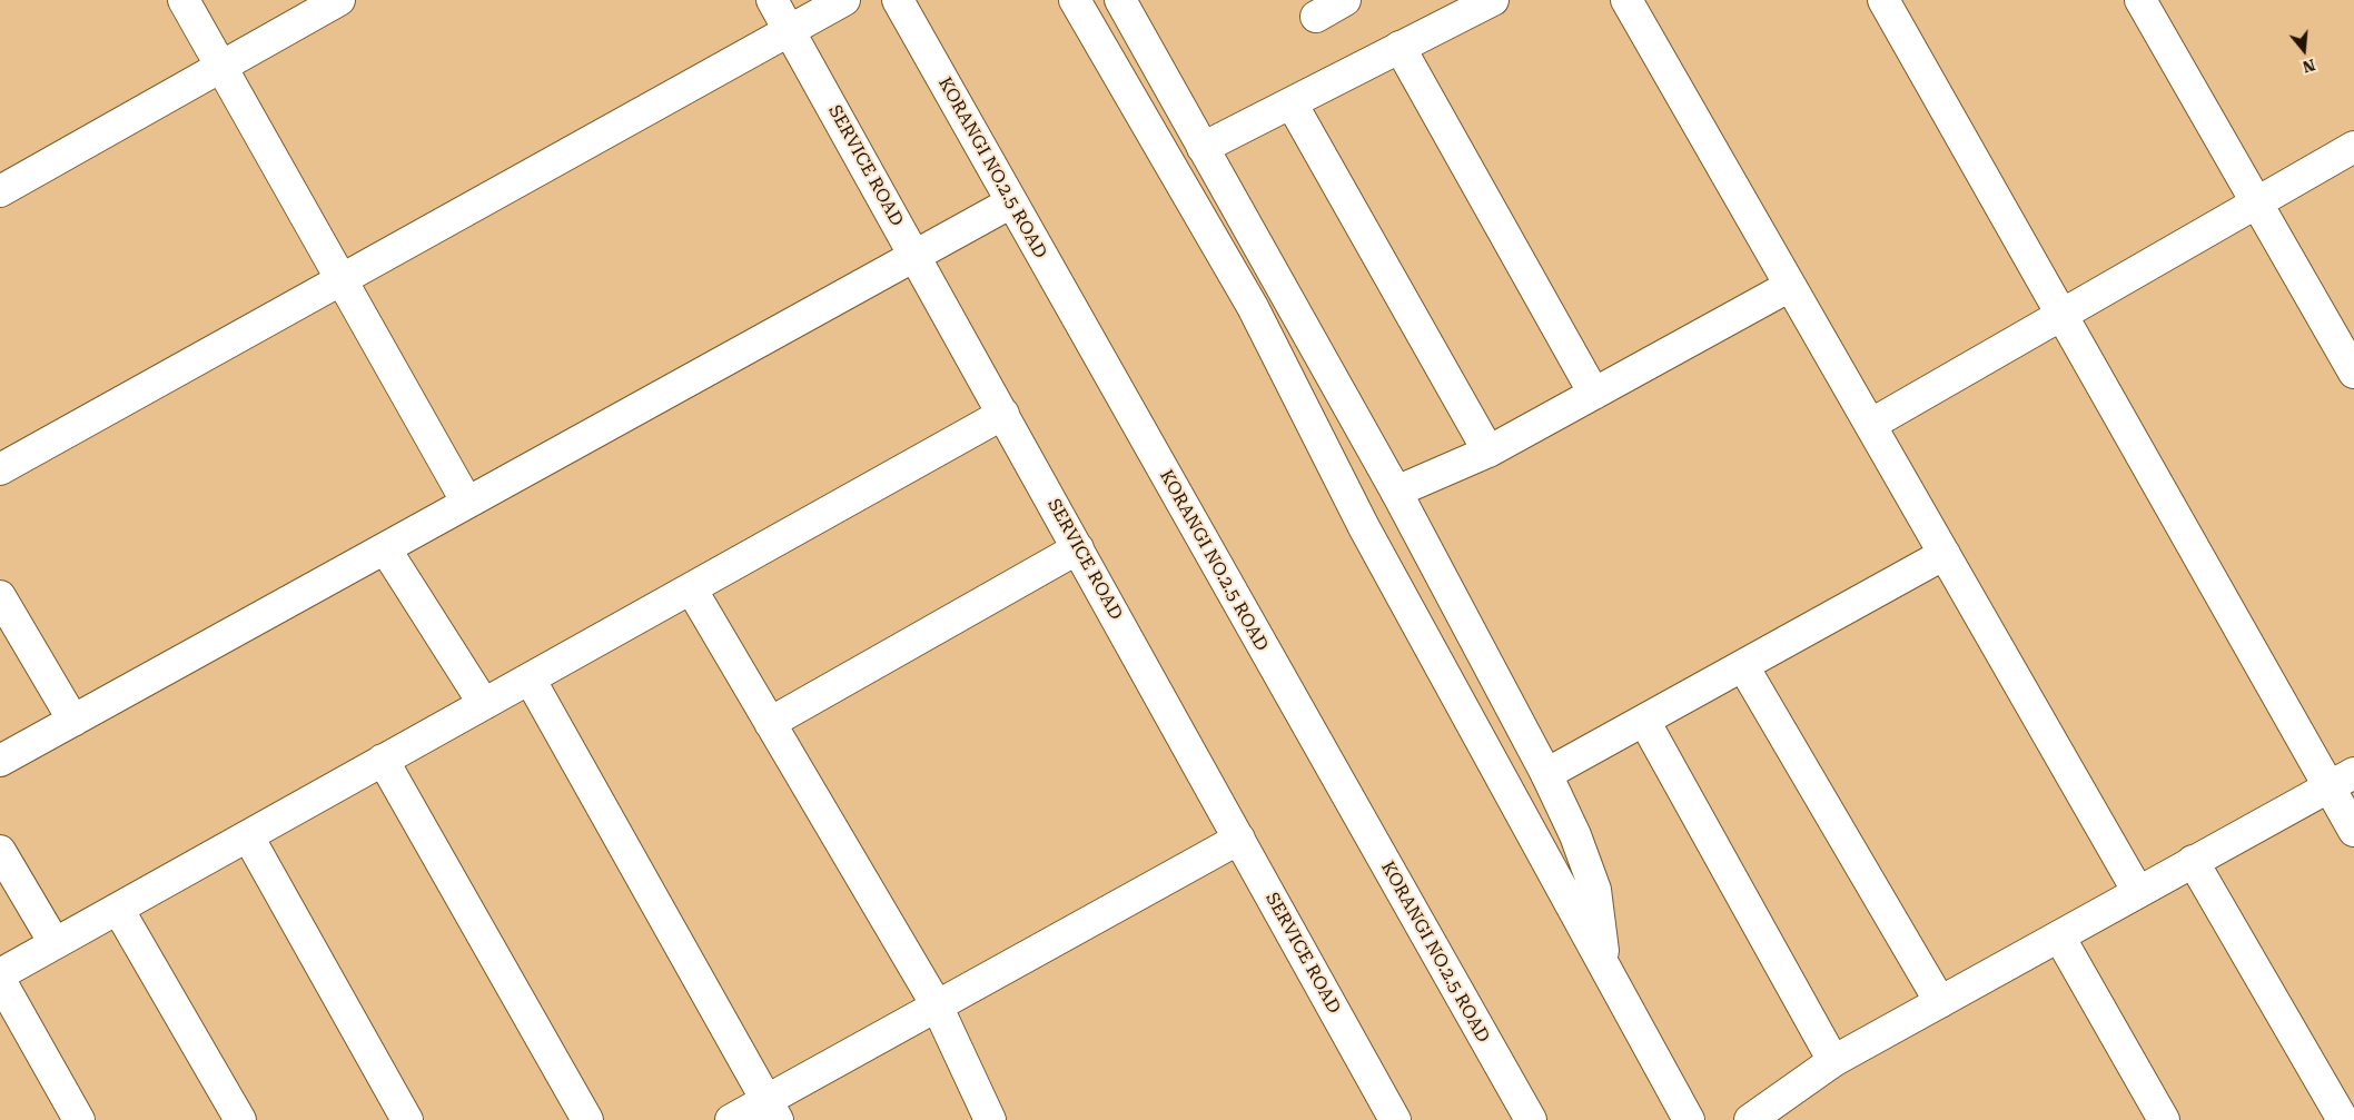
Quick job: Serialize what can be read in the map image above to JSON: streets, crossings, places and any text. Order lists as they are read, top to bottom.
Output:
{
  "streets": {
    "street": ["SERVICE ROAD", "KORANGI NO.2.5 ROAD"]
  },
  "north": "bottom"
}
